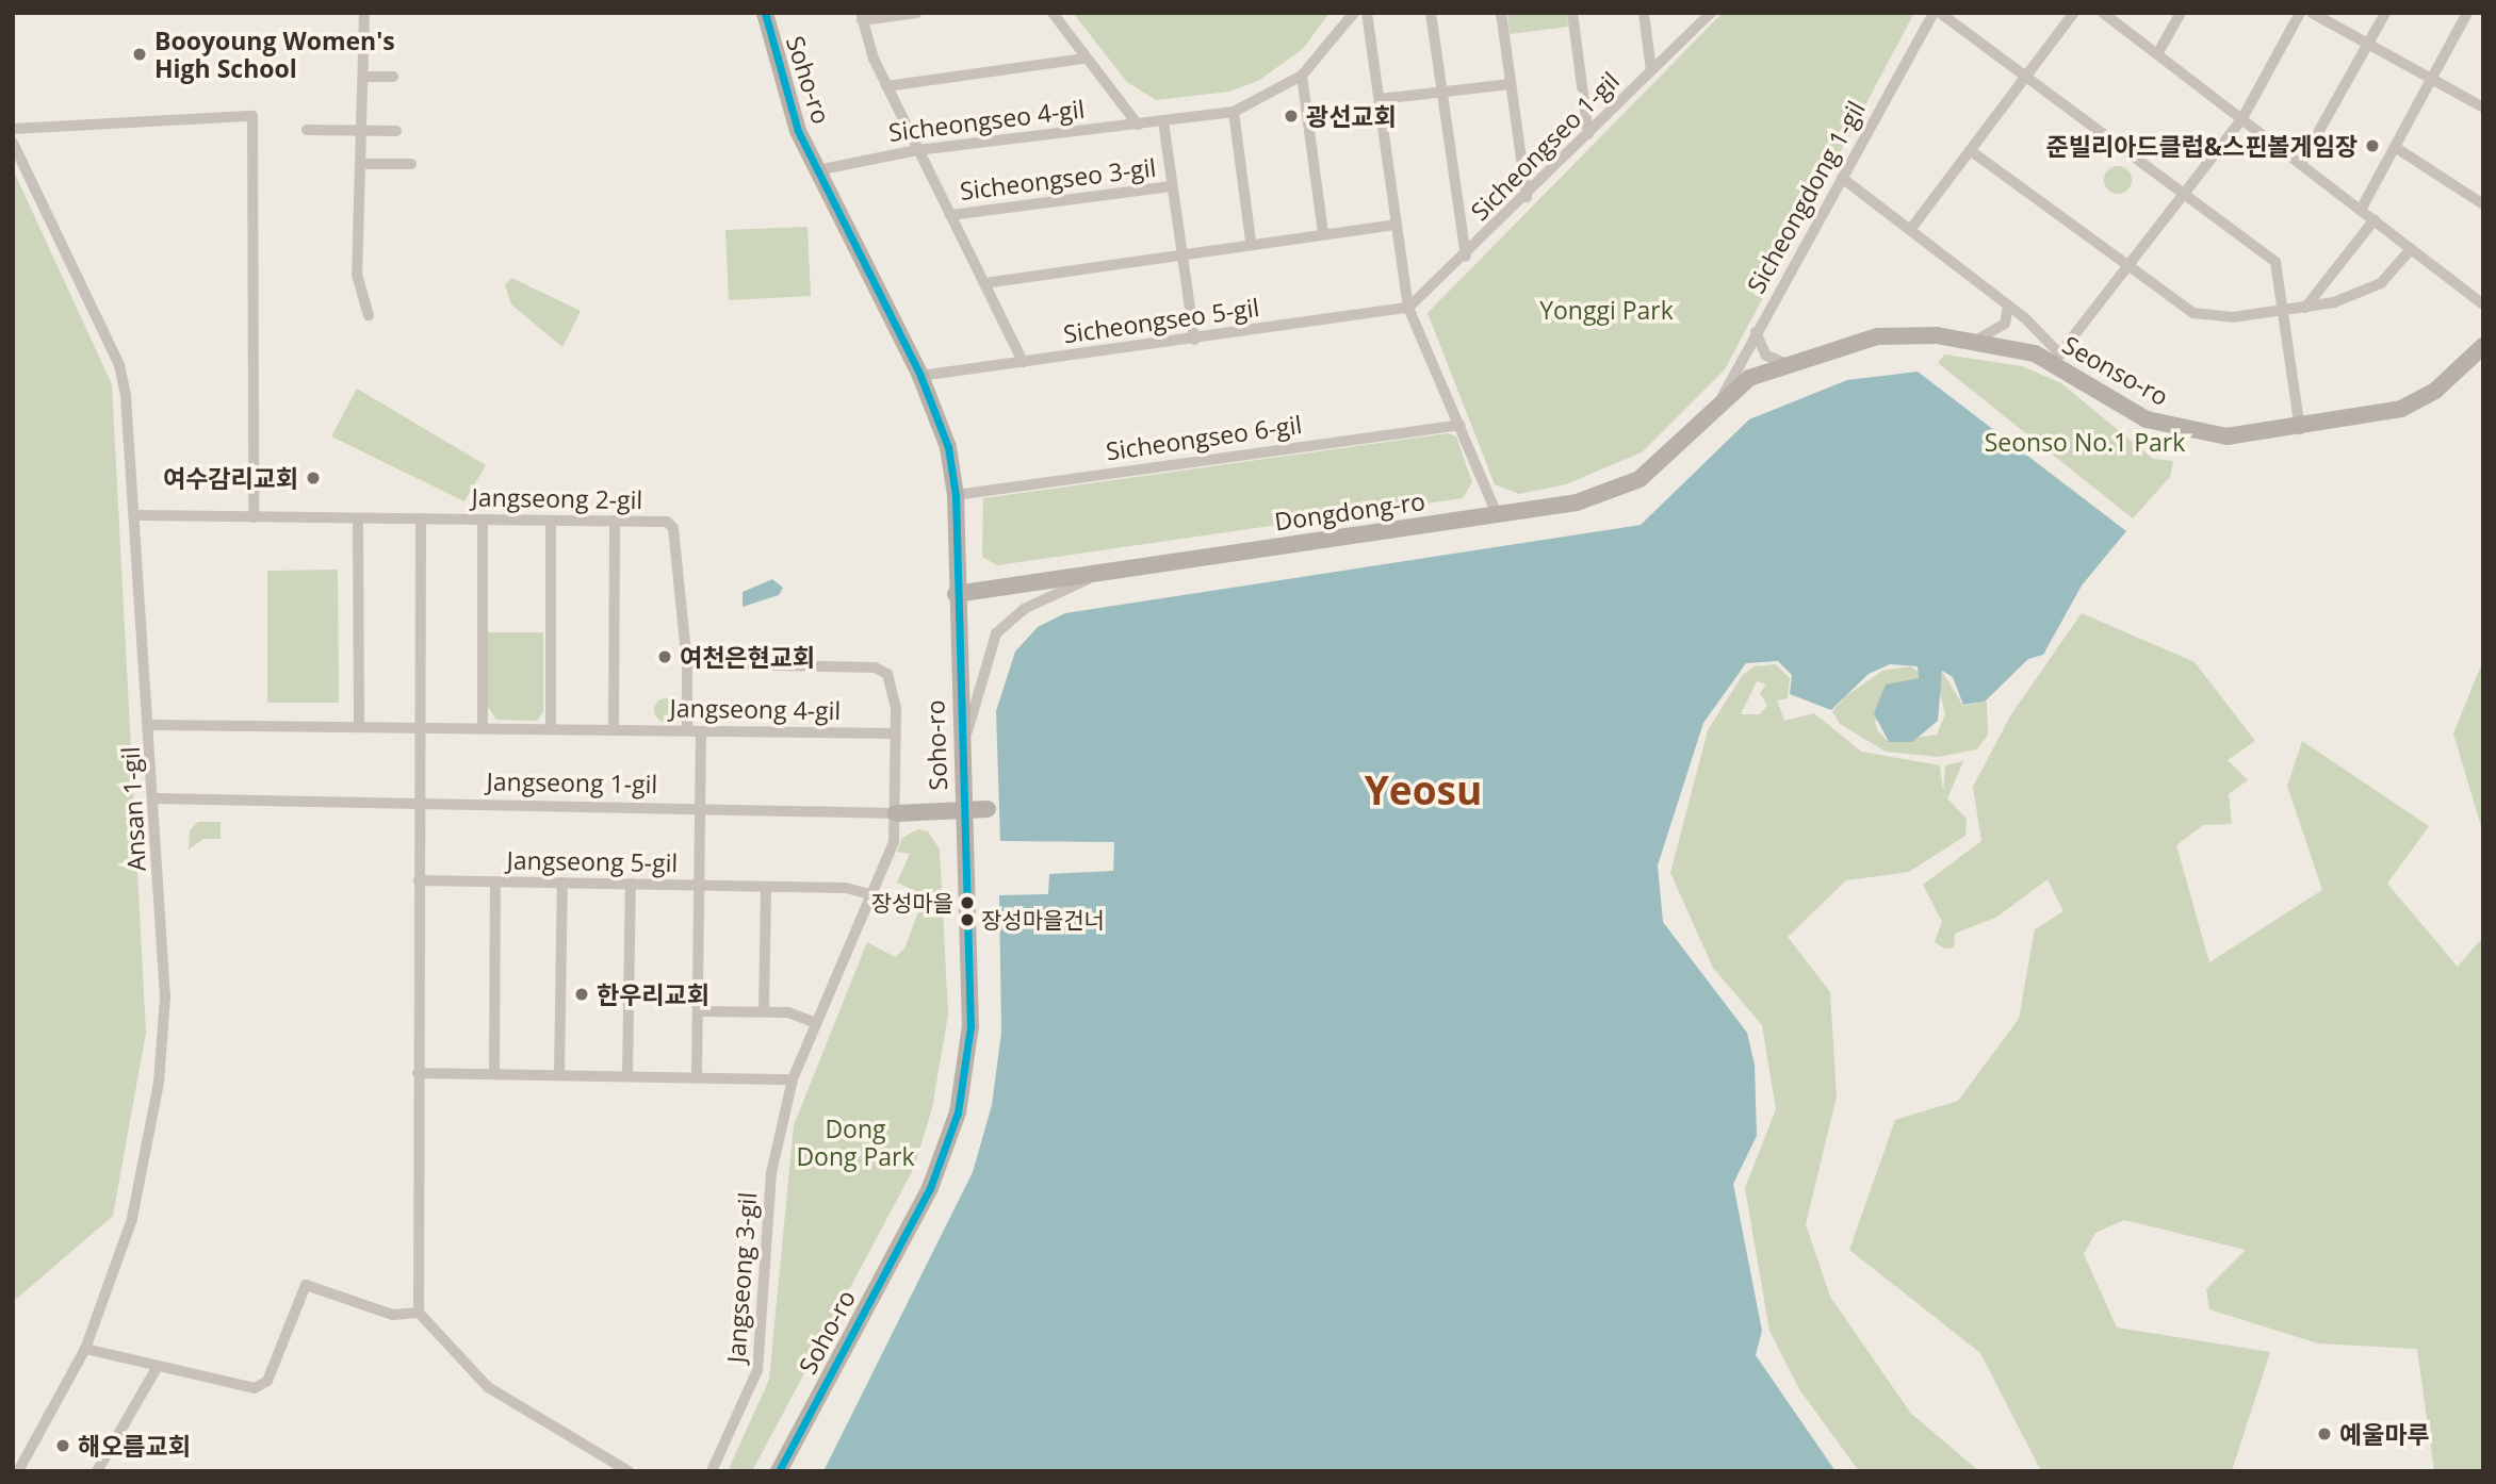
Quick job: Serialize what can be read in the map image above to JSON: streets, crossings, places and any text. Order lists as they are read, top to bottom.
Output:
{
  "streets": {
    "street": [
      "Soho-ro",
      "Sicheongseo 4-gil",
      "Sicheongseo 1-gil",
      "Sicheongseo 3-gil",
      "Sicheongdong 1-gil",
      "Sicheongseo 5-gil",
      "Seonso-ro",
      "Sicheongseo 6-gil",
      "Jangseong 2-gil",
      "Dongdong-ro",
      "Jangseong 4-gil",
      "Jangseong 1-gil",
      "Ansan 1-gil",
      "Jangseong 5-gil",
      "Jangseong 3-gil"
    ]
  },
  "crossings": [
    ["Soho-ro", "Sicheongseo 4-gil"],
    ["Soho-ro", "Sicheongseo 5-gil"],
    ["Soho-ro", "Sicheongseo 6-gil"],
    ["Soho-ro", "Dongdong-ro"],
    ["Soho-ro", "Jangseong 1-gil"],
    ["Sicheongseo 4-gil", "Sicheongseo 3-gil"],
    ["Sicheongseo 1-gil", "Sicheongseo 5-gil"],
    ["Sicheongseo 3-gil", "Sicheongseo 5-gil"],
    ["Sicheongdong 1-gil", "Seonso-ro"],
    ["Sicheongdong 1-gil", "Dongdong-ro"],
    ["Seonso-ro", "Dongdong-ro"],
    ["Jangseong 2-gil", "Ansan 1-gil"],
    ["Jangseong 4-gil", "Ansan 1-gil"],
    ["Jangseong 1-gil", "Ansan 1-gil"],
    ["Jangseong 1-gil", "Jangseong 3-gil"],
    ["Jangseong 5-gil", "Jangseong 3-gil"]
  ],
  "districts": ["Yeosu"],
  "parks": ["Yonggi Park", "Seonso No.1 Park", "Dong Dong Park"],
  "places": [
    "Booyoung Women's High School",
    "광선교회",
    "준빌리아드클럽&스핀볼게임장",
    "여수감리교회",
    "여천은현교회",
    "장성마을",
    "장성마을건너",
    "한우리교회",
    "예울마루",
    "해오름교회"
  ]
}
